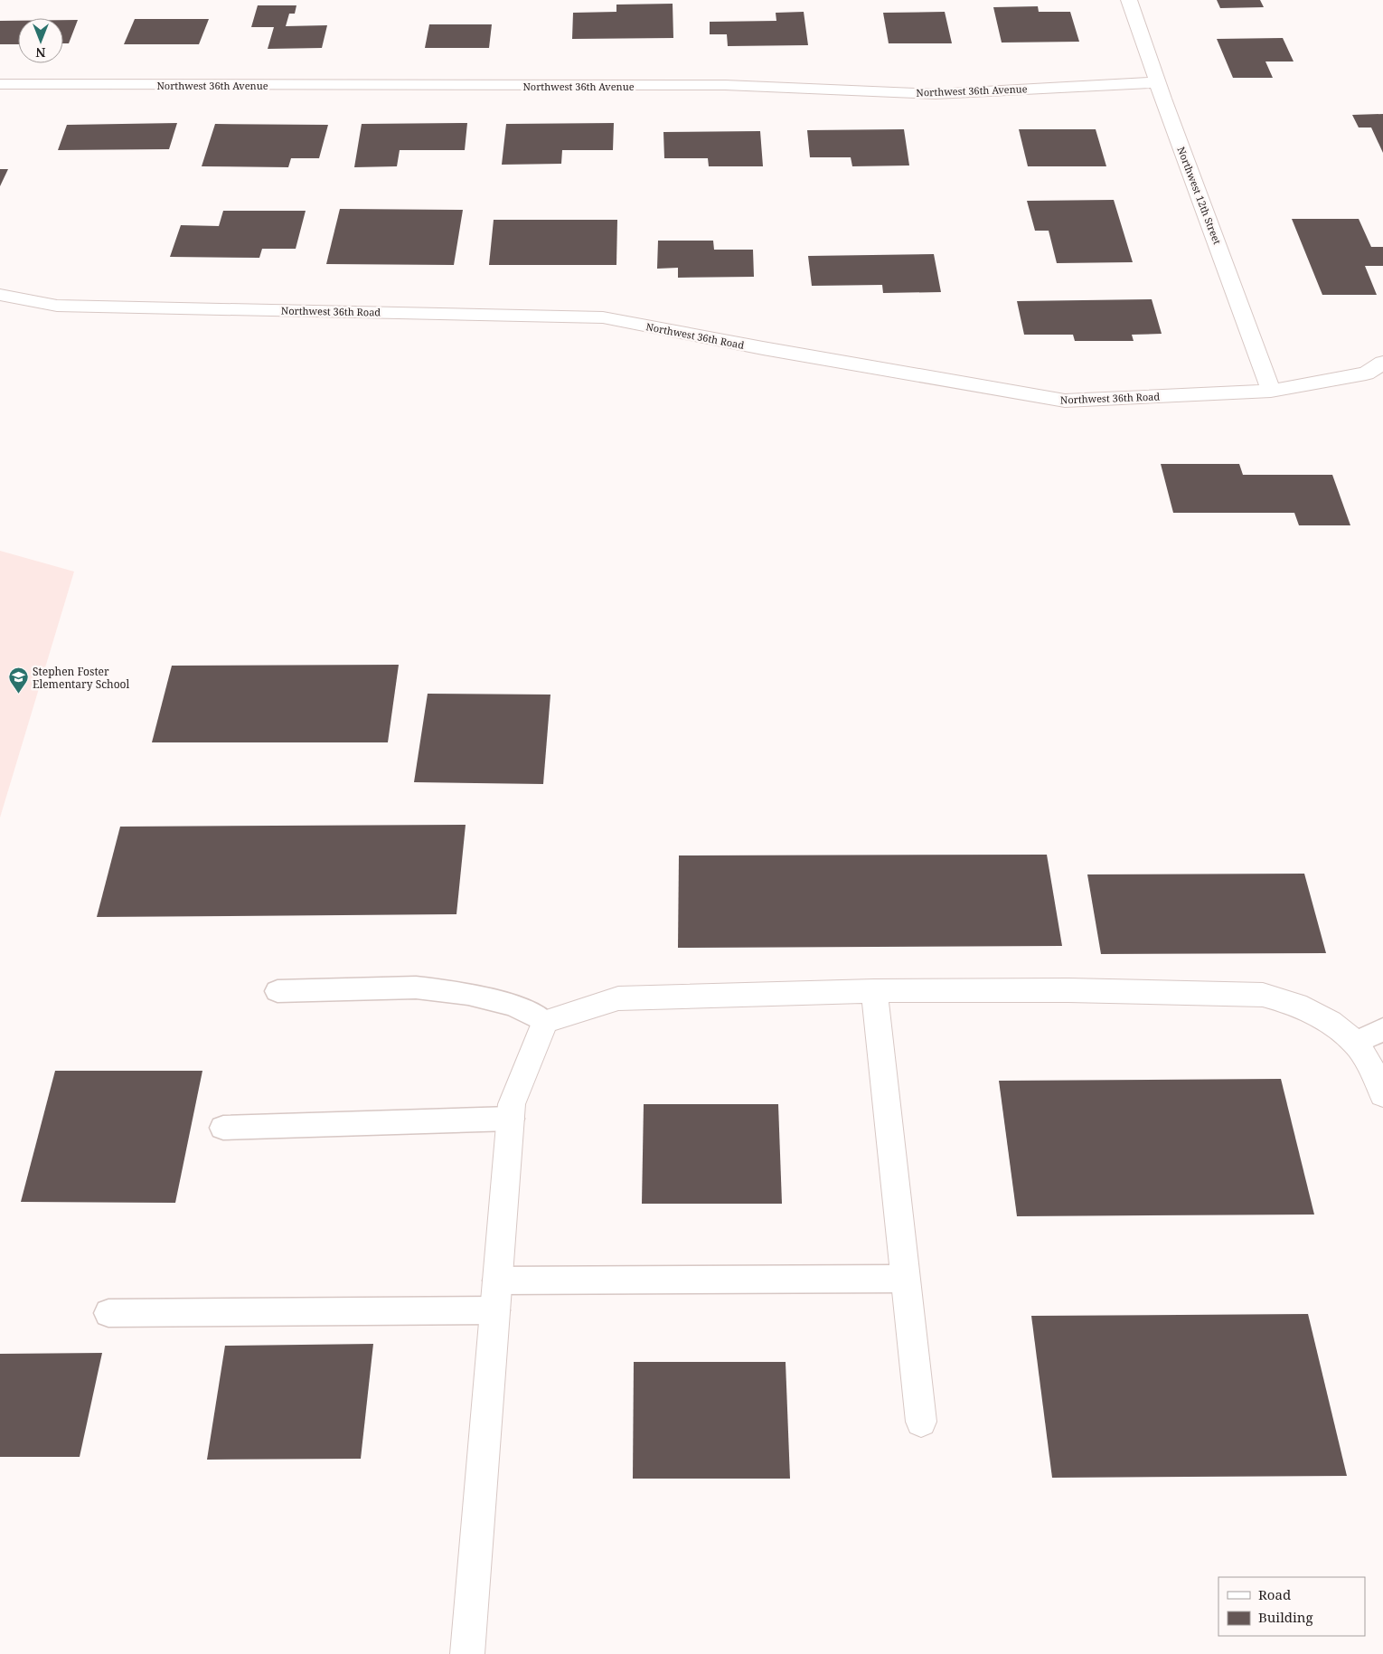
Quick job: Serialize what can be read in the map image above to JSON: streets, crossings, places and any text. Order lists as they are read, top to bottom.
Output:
{
  "streets": {
    "street": ["Northwest 36th Avenue", "Northwest 12th Street", "Northwest 36th Road"]
  },
  "crossings": [
    ["Northwest 36th Avenue", "Northwest 12th Street"],
    ["Northwest 12th Street", "Northwest 36th Road"]
  ],
  "places": {
    "school or university": ["Stephen Foster Elementary School"]
  },
  "legend": ["Road", "Building"],
  "north": "bottom"
}
